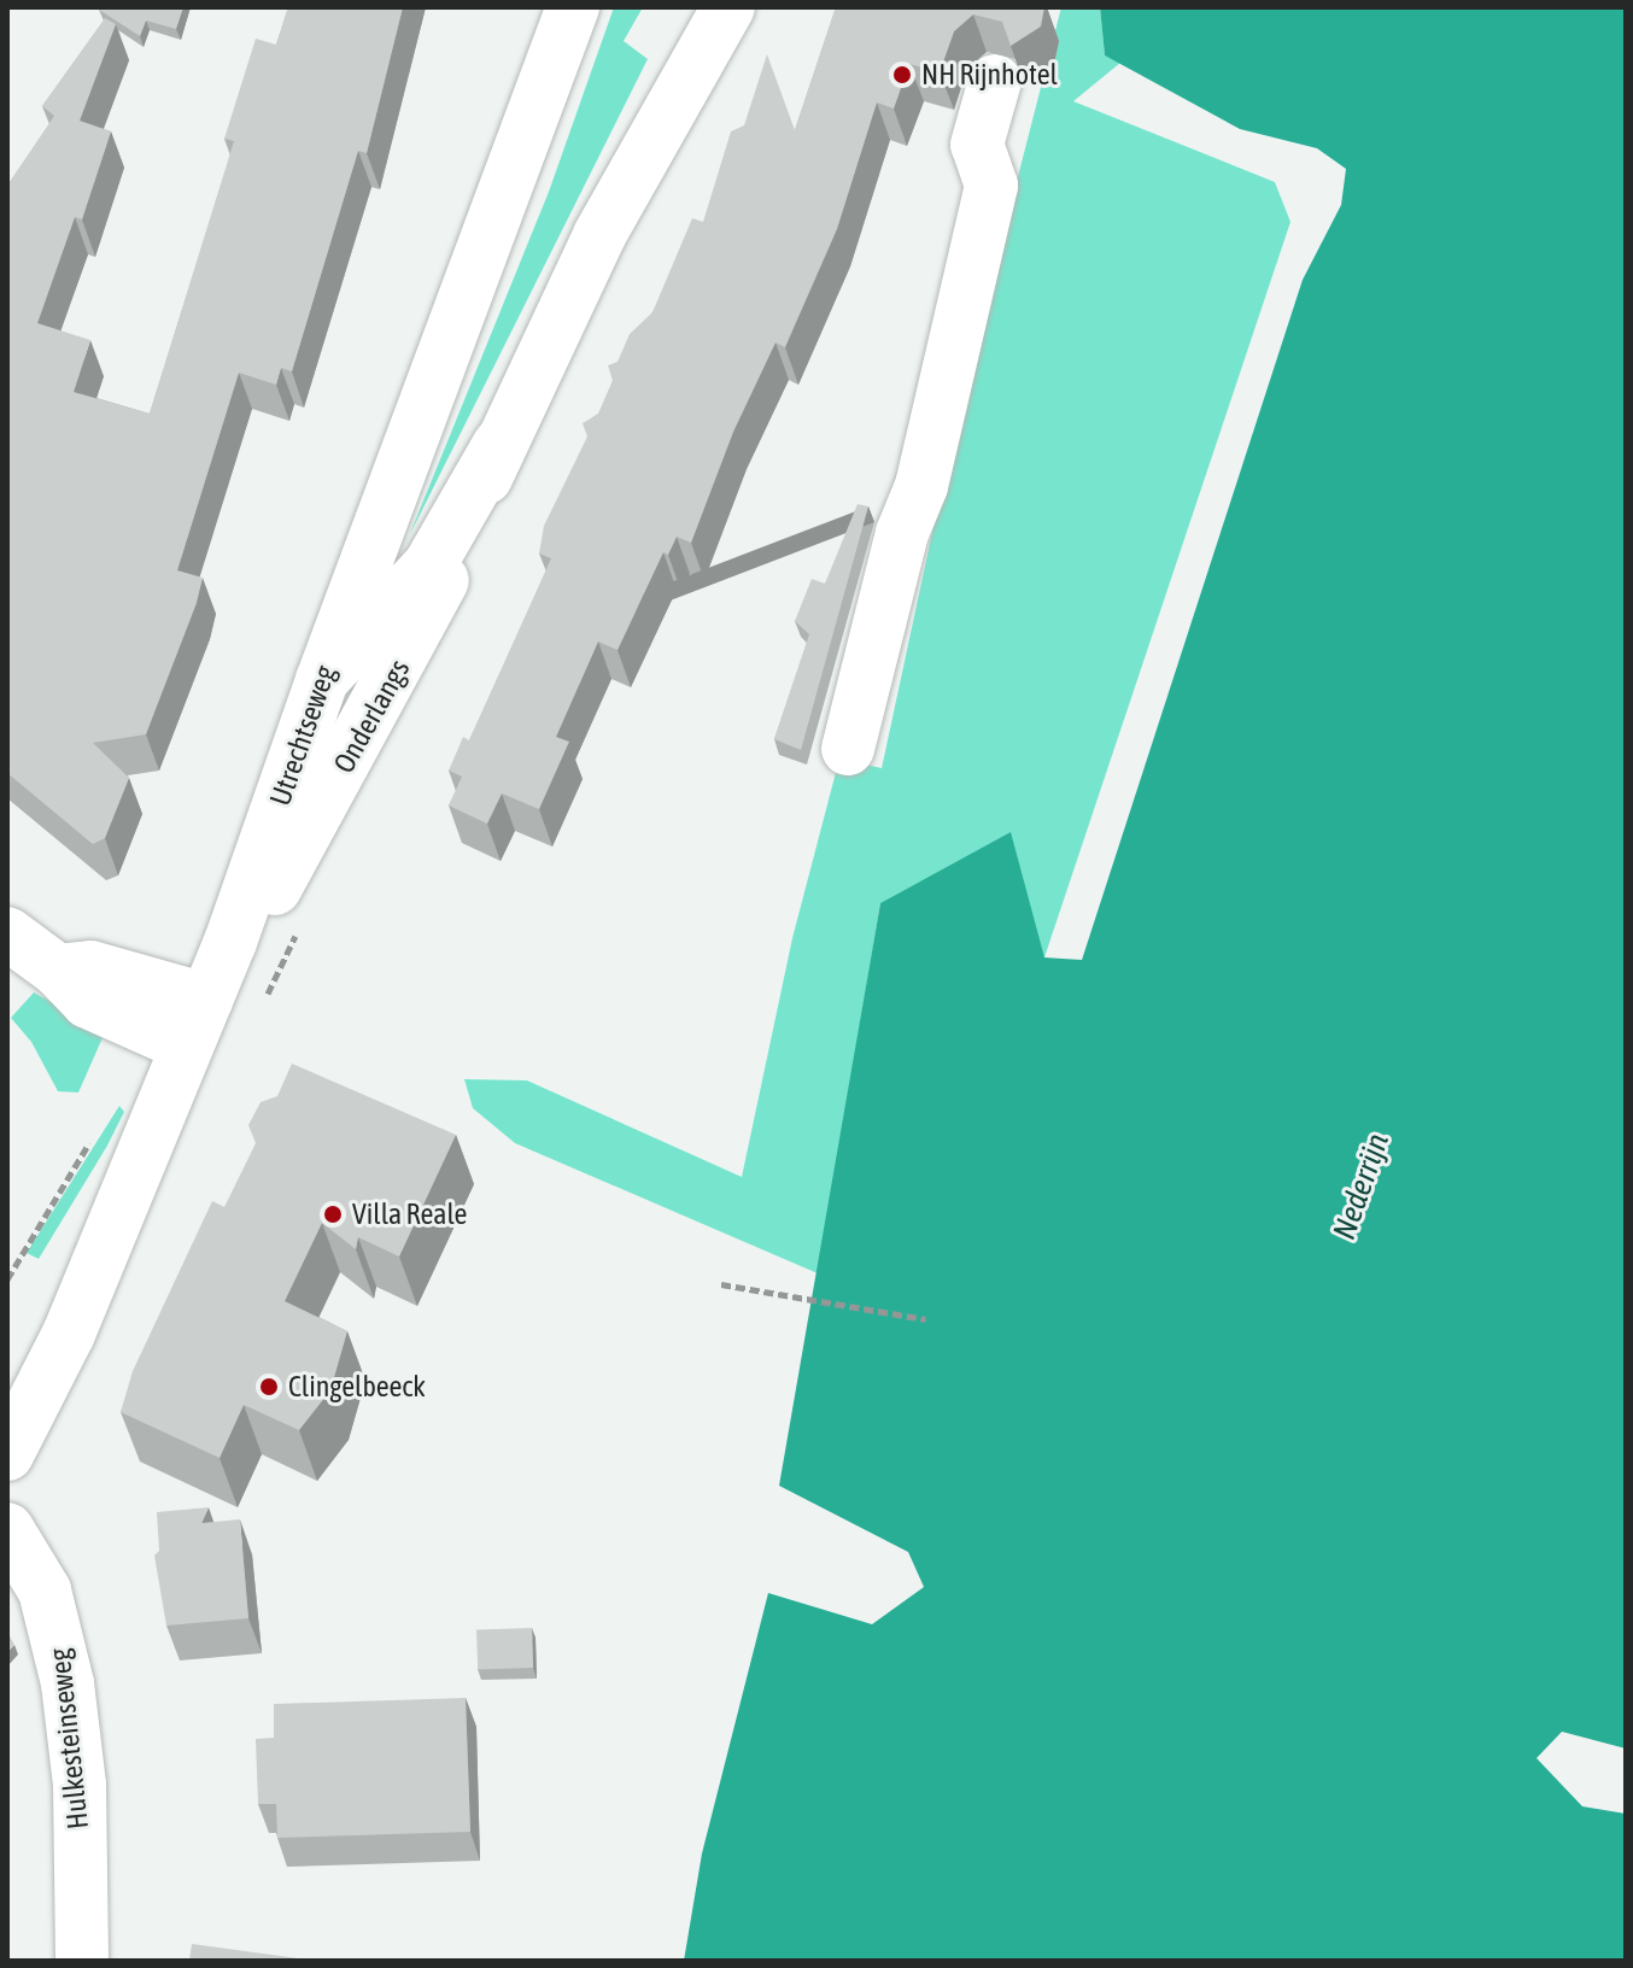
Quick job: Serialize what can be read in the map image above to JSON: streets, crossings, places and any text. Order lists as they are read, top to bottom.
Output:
{
  "streets": {
    "main road": ["Onderlangs", "Utrechtseweg", "Hulkesteinseweg"]
  },
  "crossings": [
    ["Onderlangs", "Utrechtseweg"]
  ],
  "water": ["Nederrijn"],
  "places": ["NH Rijnhotel", "Villa Reale", "Clingelbeeck"]
}
